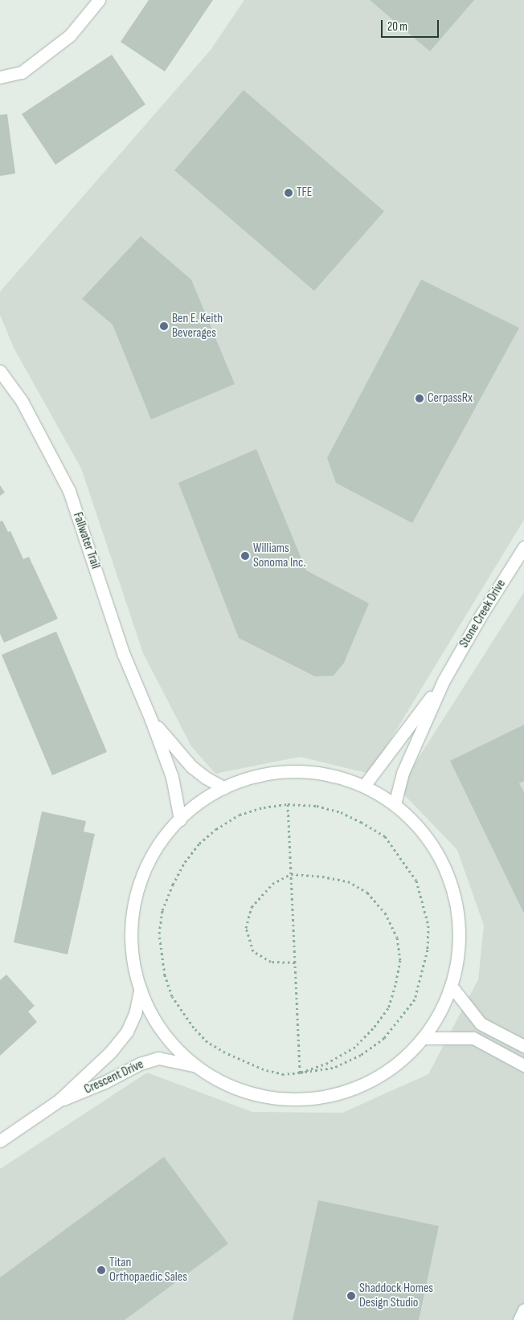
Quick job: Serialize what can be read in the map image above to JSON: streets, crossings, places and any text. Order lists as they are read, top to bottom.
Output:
{
  "streets": {
    "street": ["Fallwater Trail", "Stone Creek Drive", "Crescent Drive"]
  },
  "places": [
    "TFE",
    "Ben E. Keith Beverages",
    "CerpassRx",
    "Williams Sonoma Inc.",
    "Titan Orthopaedic Sales",
    "Shaddock Homes Design Studio"
  ],
  "scale_bar": "20 m"
}
